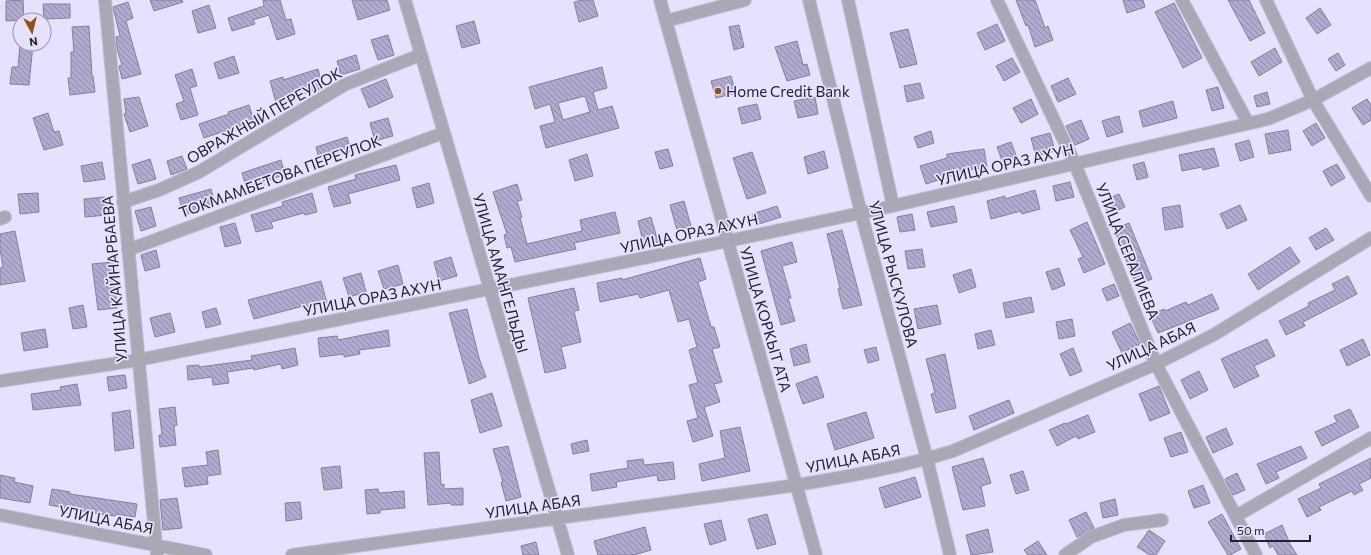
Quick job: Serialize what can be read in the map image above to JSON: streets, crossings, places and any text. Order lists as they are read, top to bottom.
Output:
{
  "streets": {
    "street": [
      "ОВРАЖНЫЙ ПЕРЕУЛОК",
      "УЛИЦА ОРАЗ АХУН",
      "ТОКМАМБЕТОВА ПЕРЕУЛОК",
      "УЛИЦА СЕРАЛИЕВА",
      "УЛИЦА АМАНГЕЛЬДЫ",
      "УЛИЦА РЫСКУЛОВА",
      "УЛИЦА КАЙНАРБАЕВА",
      "УЛИЦА КОРКЫТ АТА",
      "УЛИЦА АБАЯ"
    ]
  },
  "crossings": [
    ["ОВРАЖНЫЙ ПЕРЕУЛОК", "УЛИЦА АМАНГЕЛЬДЫ"],
    ["ОВРАЖНЫЙ ПЕРЕУЛОК", "УЛИЦА КАЙНАРБАЕВА"],
    ["УЛИЦА ОРАЗ АХУН", "УЛИЦА СЕРАЛИЕВА"],
    ["УЛИЦА ОРАЗ АХУН", "УЛИЦА АМАНГЕЛЬДЫ"],
    ["УЛИЦА ОРАЗ АХУН", "УЛИЦА РЫСКУЛОВА"],
    ["УЛИЦА ОРАЗ АХУН", "УЛИЦА КАЙНАРБАЕВА"],
    ["УЛИЦА ОРАЗ АХУН", "УЛИЦА КОРКЫТ АТА"],
    ["ТОКМАМБЕТОВА ПЕРЕУЛОК", "УЛИЦА АМАНГЕЛЬДЫ"],
    ["ТОКМАМБЕТОВА ПЕРЕУЛОК", "УЛИЦА КАЙНАРБАЕВА"],
    ["УЛИЦА СЕРАЛИЕВА", "УЛИЦА АБАЯ"],
    ["УЛИЦА АМАНГЕЛЬДЫ", "УЛИЦА АБАЯ"],
    ["УЛИЦА РЫСКУЛОВА", "УЛИЦА АБАЯ"],
    ["УЛИЦА КАЙНАРБАЕВА", "УЛИЦА АБАЯ"],
    ["УЛИЦА КОРКЫТ АТА", "УЛИЦА АБАЯ"]
  ],
  "places": ["Home Credit Bank"],
  "scale_bar": "50 m",
  "north": "bottom"
}
